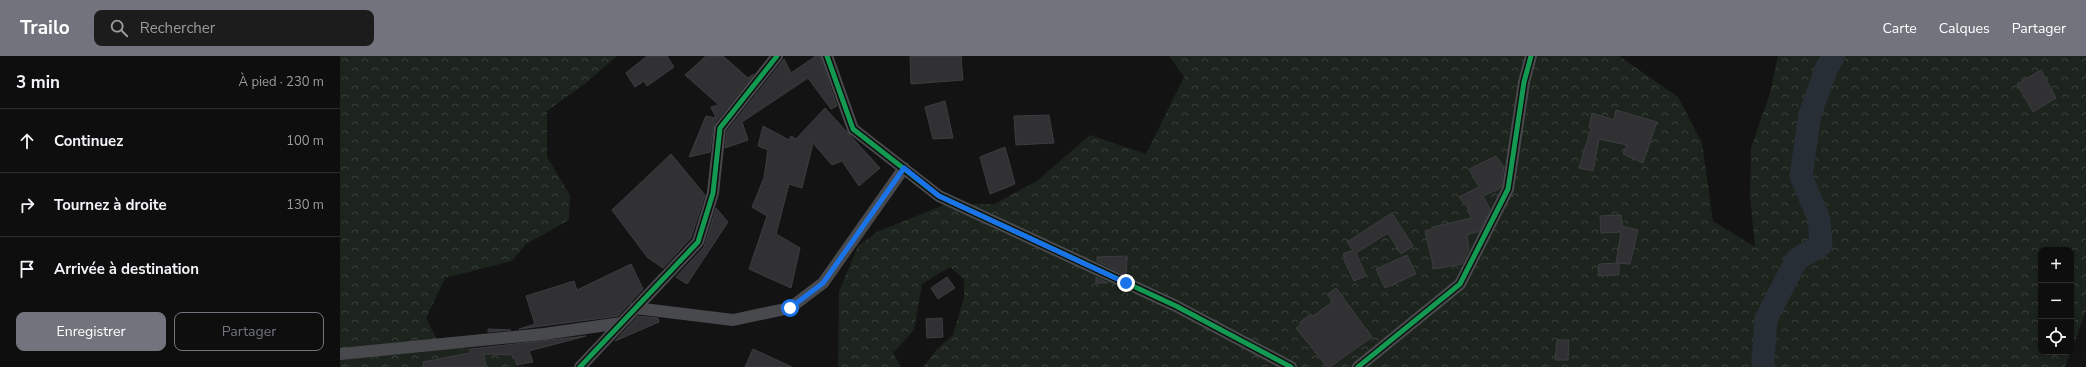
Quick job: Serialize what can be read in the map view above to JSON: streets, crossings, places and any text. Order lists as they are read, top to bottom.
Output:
{
  "page": {
    "header": "Trailo",
    "search": "Rechercher",
    "nav": ["Carte", "Calques", "Partager"],
    "heading": ["3 min", "À pied · 230 m"],
    "list": [
      ["Continuez", "100 m"],
      ["Tournez à droite", "130 m"],
      "Arrivée à destination"
    ],
    "map_buttons": ["+", "−"],
    "buttons": ["Enregistrer", "Partager"]
  }
}
